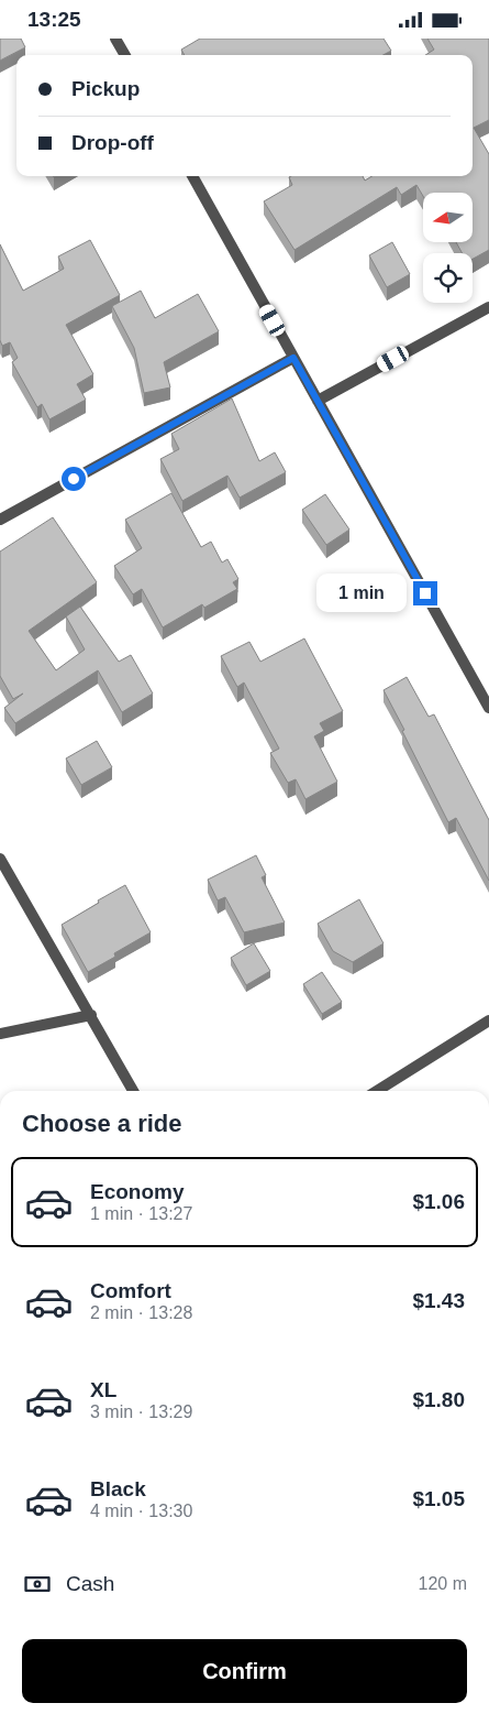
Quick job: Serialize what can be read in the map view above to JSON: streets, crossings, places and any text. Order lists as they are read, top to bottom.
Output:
{
  "north": "left",
  "page": {
    "status": "13:25",
    "banner": ["Pickup", "Drop-off"],
    "bubble": "1 min",
    "heading": "Choose a ride",
    "list": [
      {
        "name": "Economy",
        "note": "1 min · 13:27",
        "value": "$1.06"
      },
      {
        "name": "Comfort",
        "note": "2 min · 13:28",
        "value": "$1.43"
      },
      {
        "name": "XL",
        "note": "3 min · 13:29",
        "value": "$1.80"
      },
      {
        "name": "Black",
        "note": "4 min · 13:30",
        "value": "$1.05"
      }
    ],
    "pay": ["Cash", "120 m"],
    "buttons": "Confirm"
  }
}
